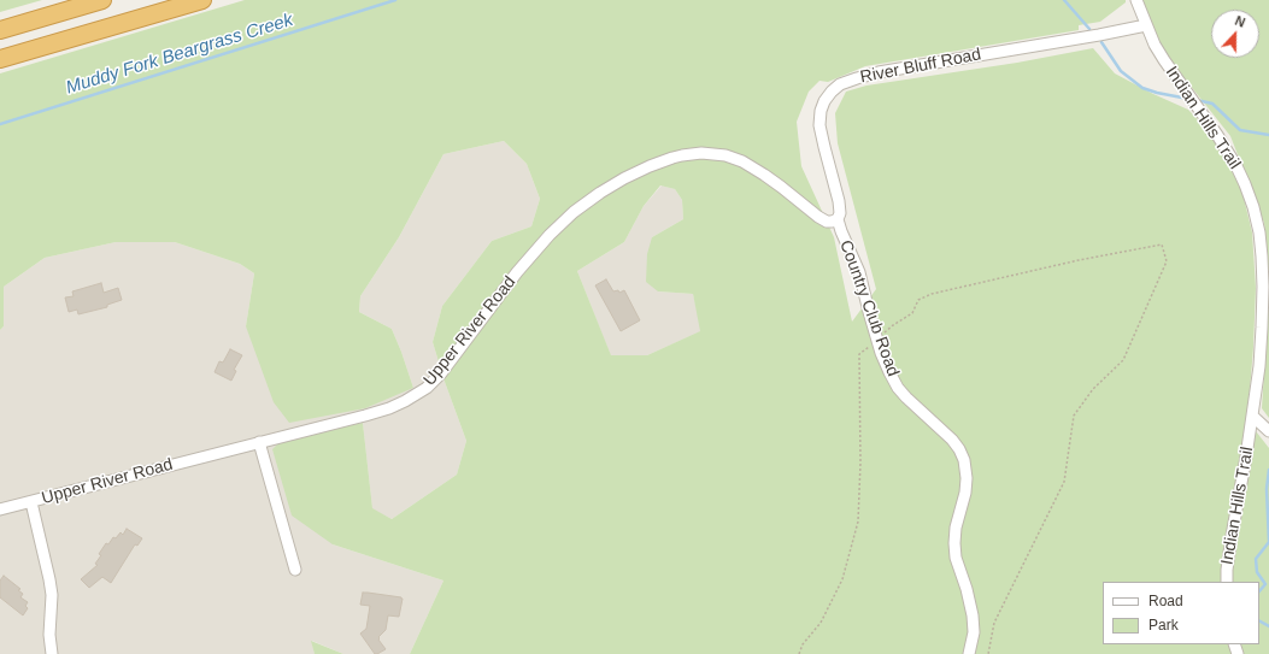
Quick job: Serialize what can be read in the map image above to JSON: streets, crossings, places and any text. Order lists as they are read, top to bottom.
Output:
{
  "streets": {
    "street": [
      "River Bluff Road",
      "Indian Hills Trail",
      "Country Club Road",
      "Upper River Road"
    ]
  },
  "crossings": [
    ["River Bluff Road", "Indian Hills Trail"],
    ["River Bluff Road", "Country Club Road"],
    ["River Bluff Road", "Upper River Road"],
    ["Country Club Road", "Upper River Road"]
  ],
  "water": ["Muddy Fork Beargrass Creek"],
  "legend": ["Road", "Park"],
  "north": "top"
}
